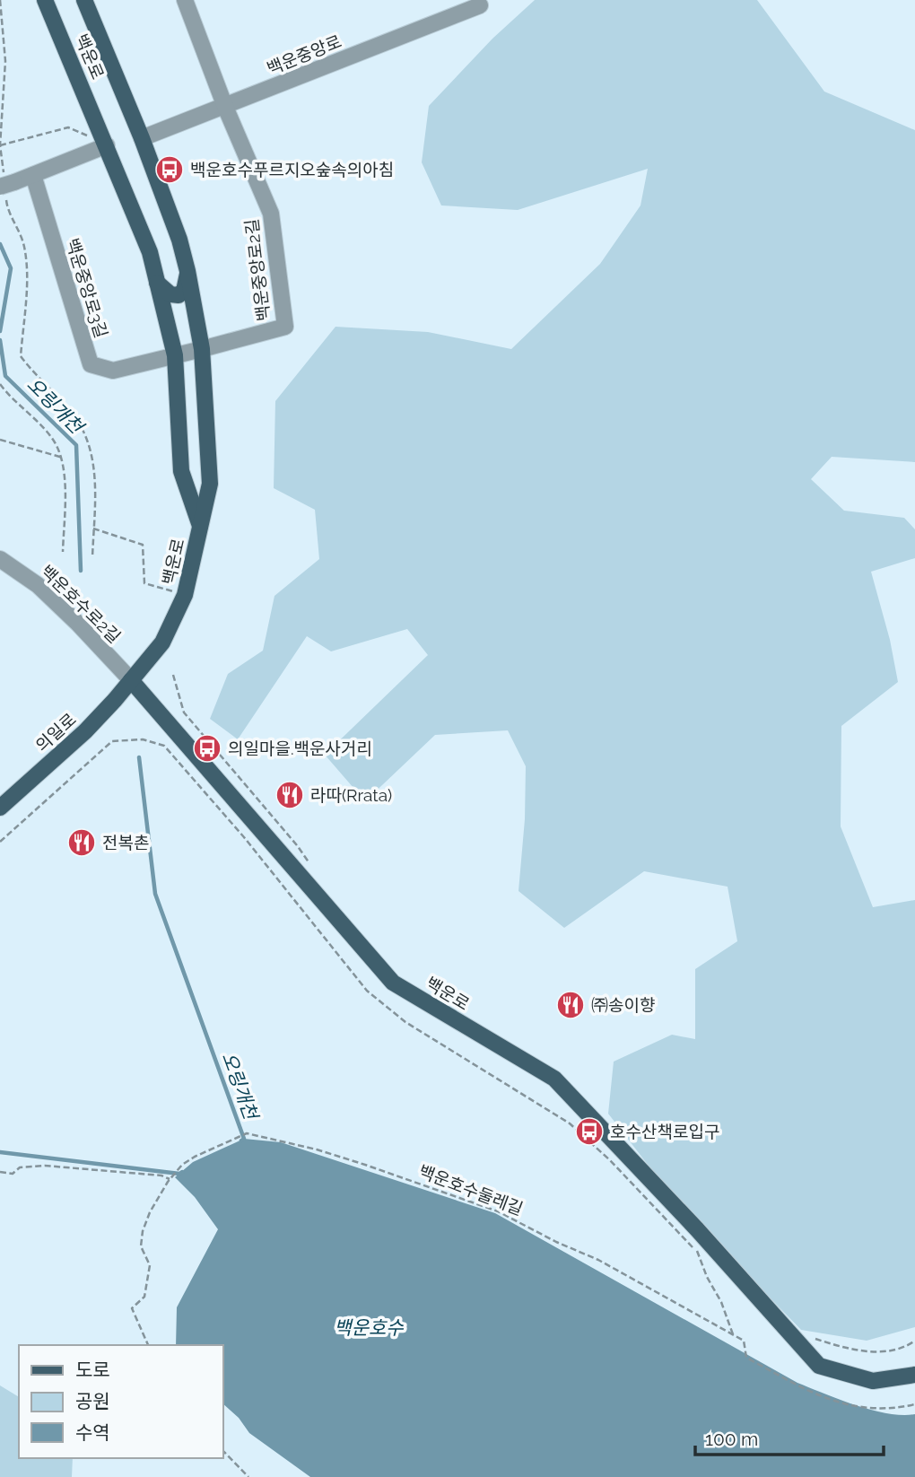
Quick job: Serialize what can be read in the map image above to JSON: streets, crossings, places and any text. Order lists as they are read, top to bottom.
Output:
{
  "streets": {
    "main road": ["백운로", "의일로"],
    "street": [
      "백운중앙로",
      "백운중앙로2길",
      "백운중앙로3길",
      "백운호수로2길"
    ],
    "path": ["백운호수둘레길"]
  },
  "crossings": [
    ["백운중앙로", "백운로"],
    ["백운중앙로", "백운중앙로2길"],
    ["백운로", "백운중앙로2길"],
    ["백운로", "백운중앙로3길"],
    ["백운로", "백운호수로2길"],
    ["백운로", "의일로"],
    ["백운중앙로2길", "백운중앙로3길"],
    ["백운호수로2길", "의일로"]
  ],
  "water": ["오링개천", "백운호수"],
  "places": {
    "bus stop": ["백운호수푸르지오숲속의아침", "의일마을.백운사거리", "호수산책로입구"],
    "restaurant": ["라따(Rrata)", "전복촌", "㈜송이향"]
  },
  "legend": ["도로", "공원", "수역"],
  "scale_bar": "100 m"
}
